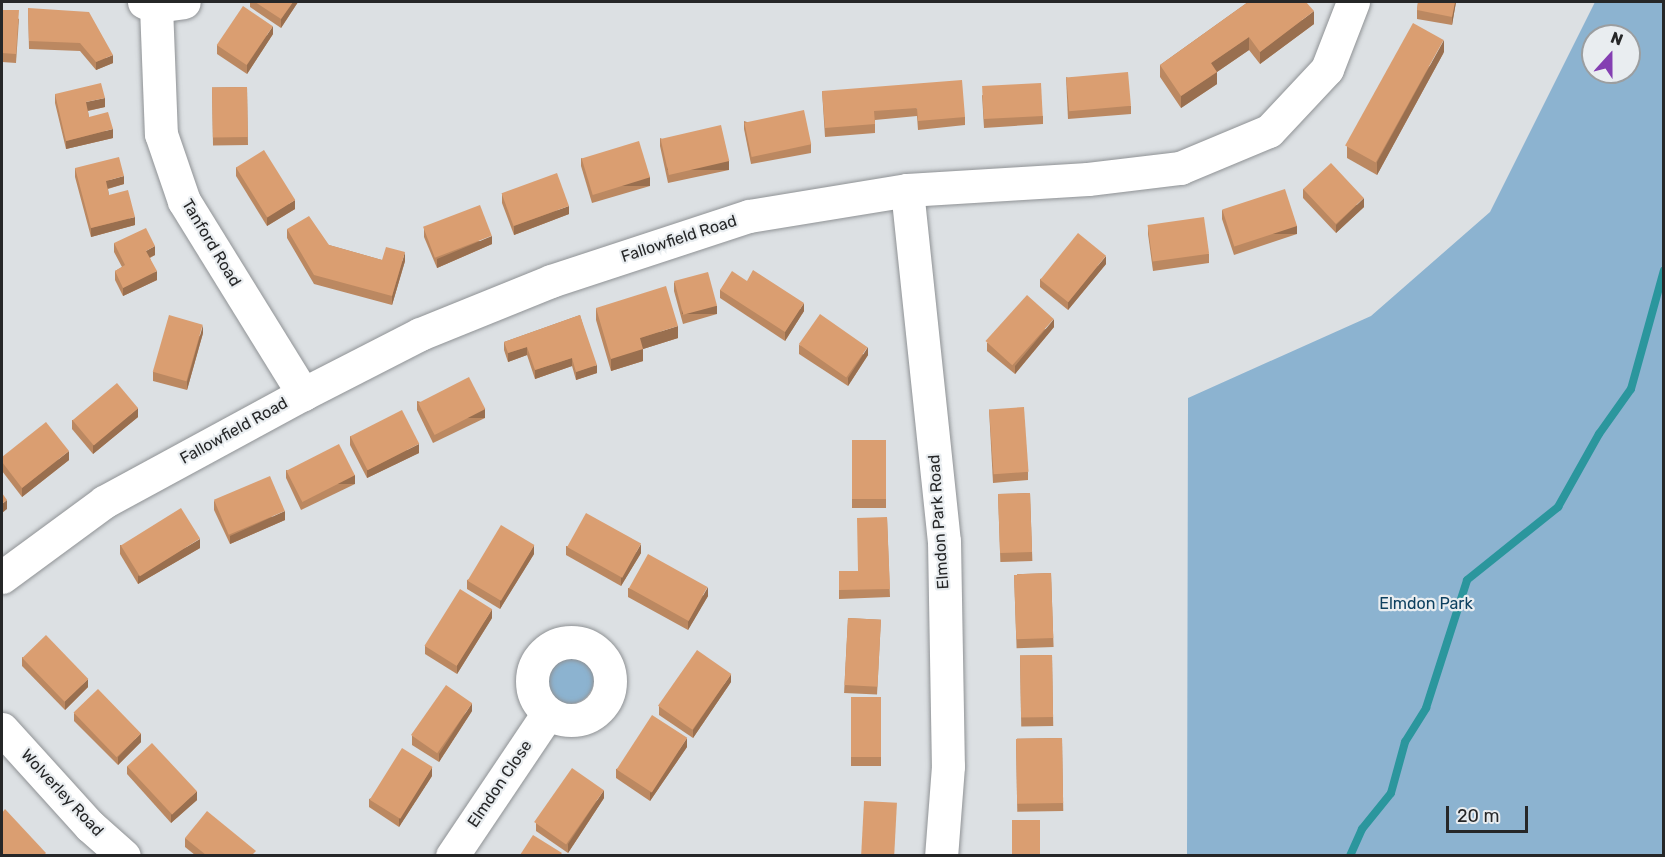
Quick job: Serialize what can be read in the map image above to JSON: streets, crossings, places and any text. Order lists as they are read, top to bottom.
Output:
{
  "streets": {
    "street": [
      "Fallowfield Road",
      "Tanford Road",
      "Elmdon Park Road",
      "Elmdon Close",
      "Wolverley Road"
    ]
  },
  "crossings": [
    ["Fallowfield Road", "Tanford Road"],
    ["Fallowfield Road", "Elmdon Park Road"]
  ],
  "parks": ["Elmdon Park"],
  "scale_bar": "20 m",
  "north": "top"
}
